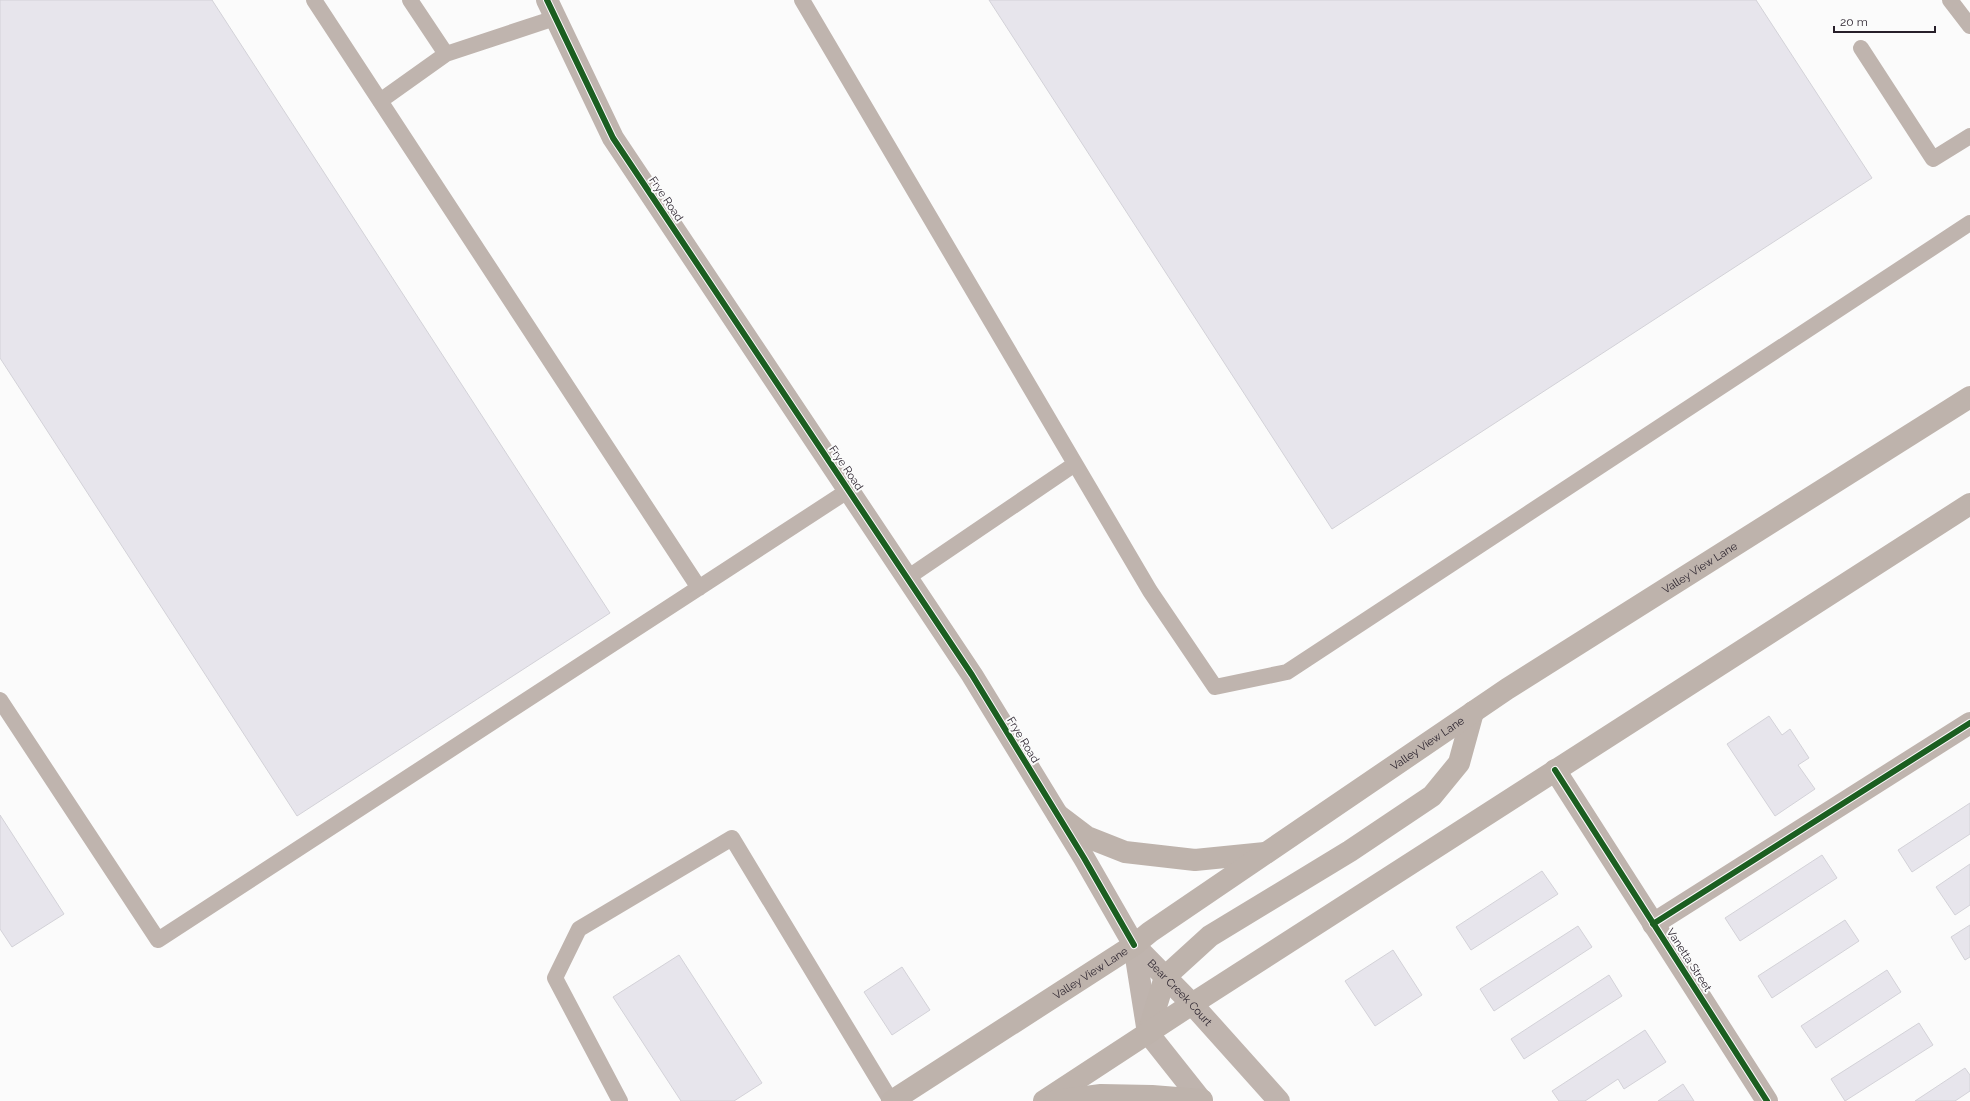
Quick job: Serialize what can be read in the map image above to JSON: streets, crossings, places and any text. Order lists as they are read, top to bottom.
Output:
{
  "streets": {
    "main road": ["Valley View Lane"],
    "street": ["Frye Road", "Vanetta Street", "Bear Creek Court"]
  },
  "crossings": [
    ["Frye Road", "Valley View Lane"],
    ["Frye Road", "Bear Creek Court"],
    ["Valley View Lane", "Bear Creek Court"]
  ],
  "scale_bar": "20 m"
}
